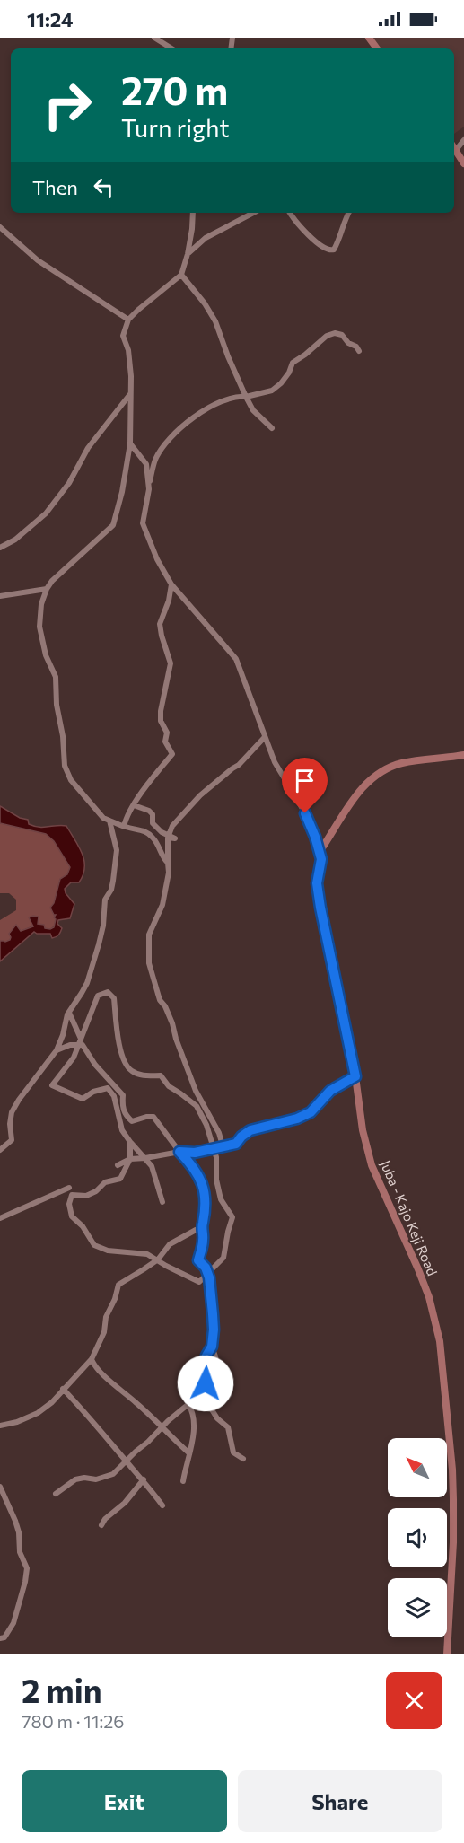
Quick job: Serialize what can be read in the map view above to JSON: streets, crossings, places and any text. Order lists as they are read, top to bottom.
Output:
{
  "streets": {
    "main road": ["Juba - Kajo Keji Road"]
  },
  "north": "top left",
  "page": {
    "status": "11:24",
    "turn": ["270 m", "Turn right"],
    "then": "Then",
    "heading": ["2 min", "780 m · 11:26"],
    "buttons": ["Exit", "Share"]
  }
}
